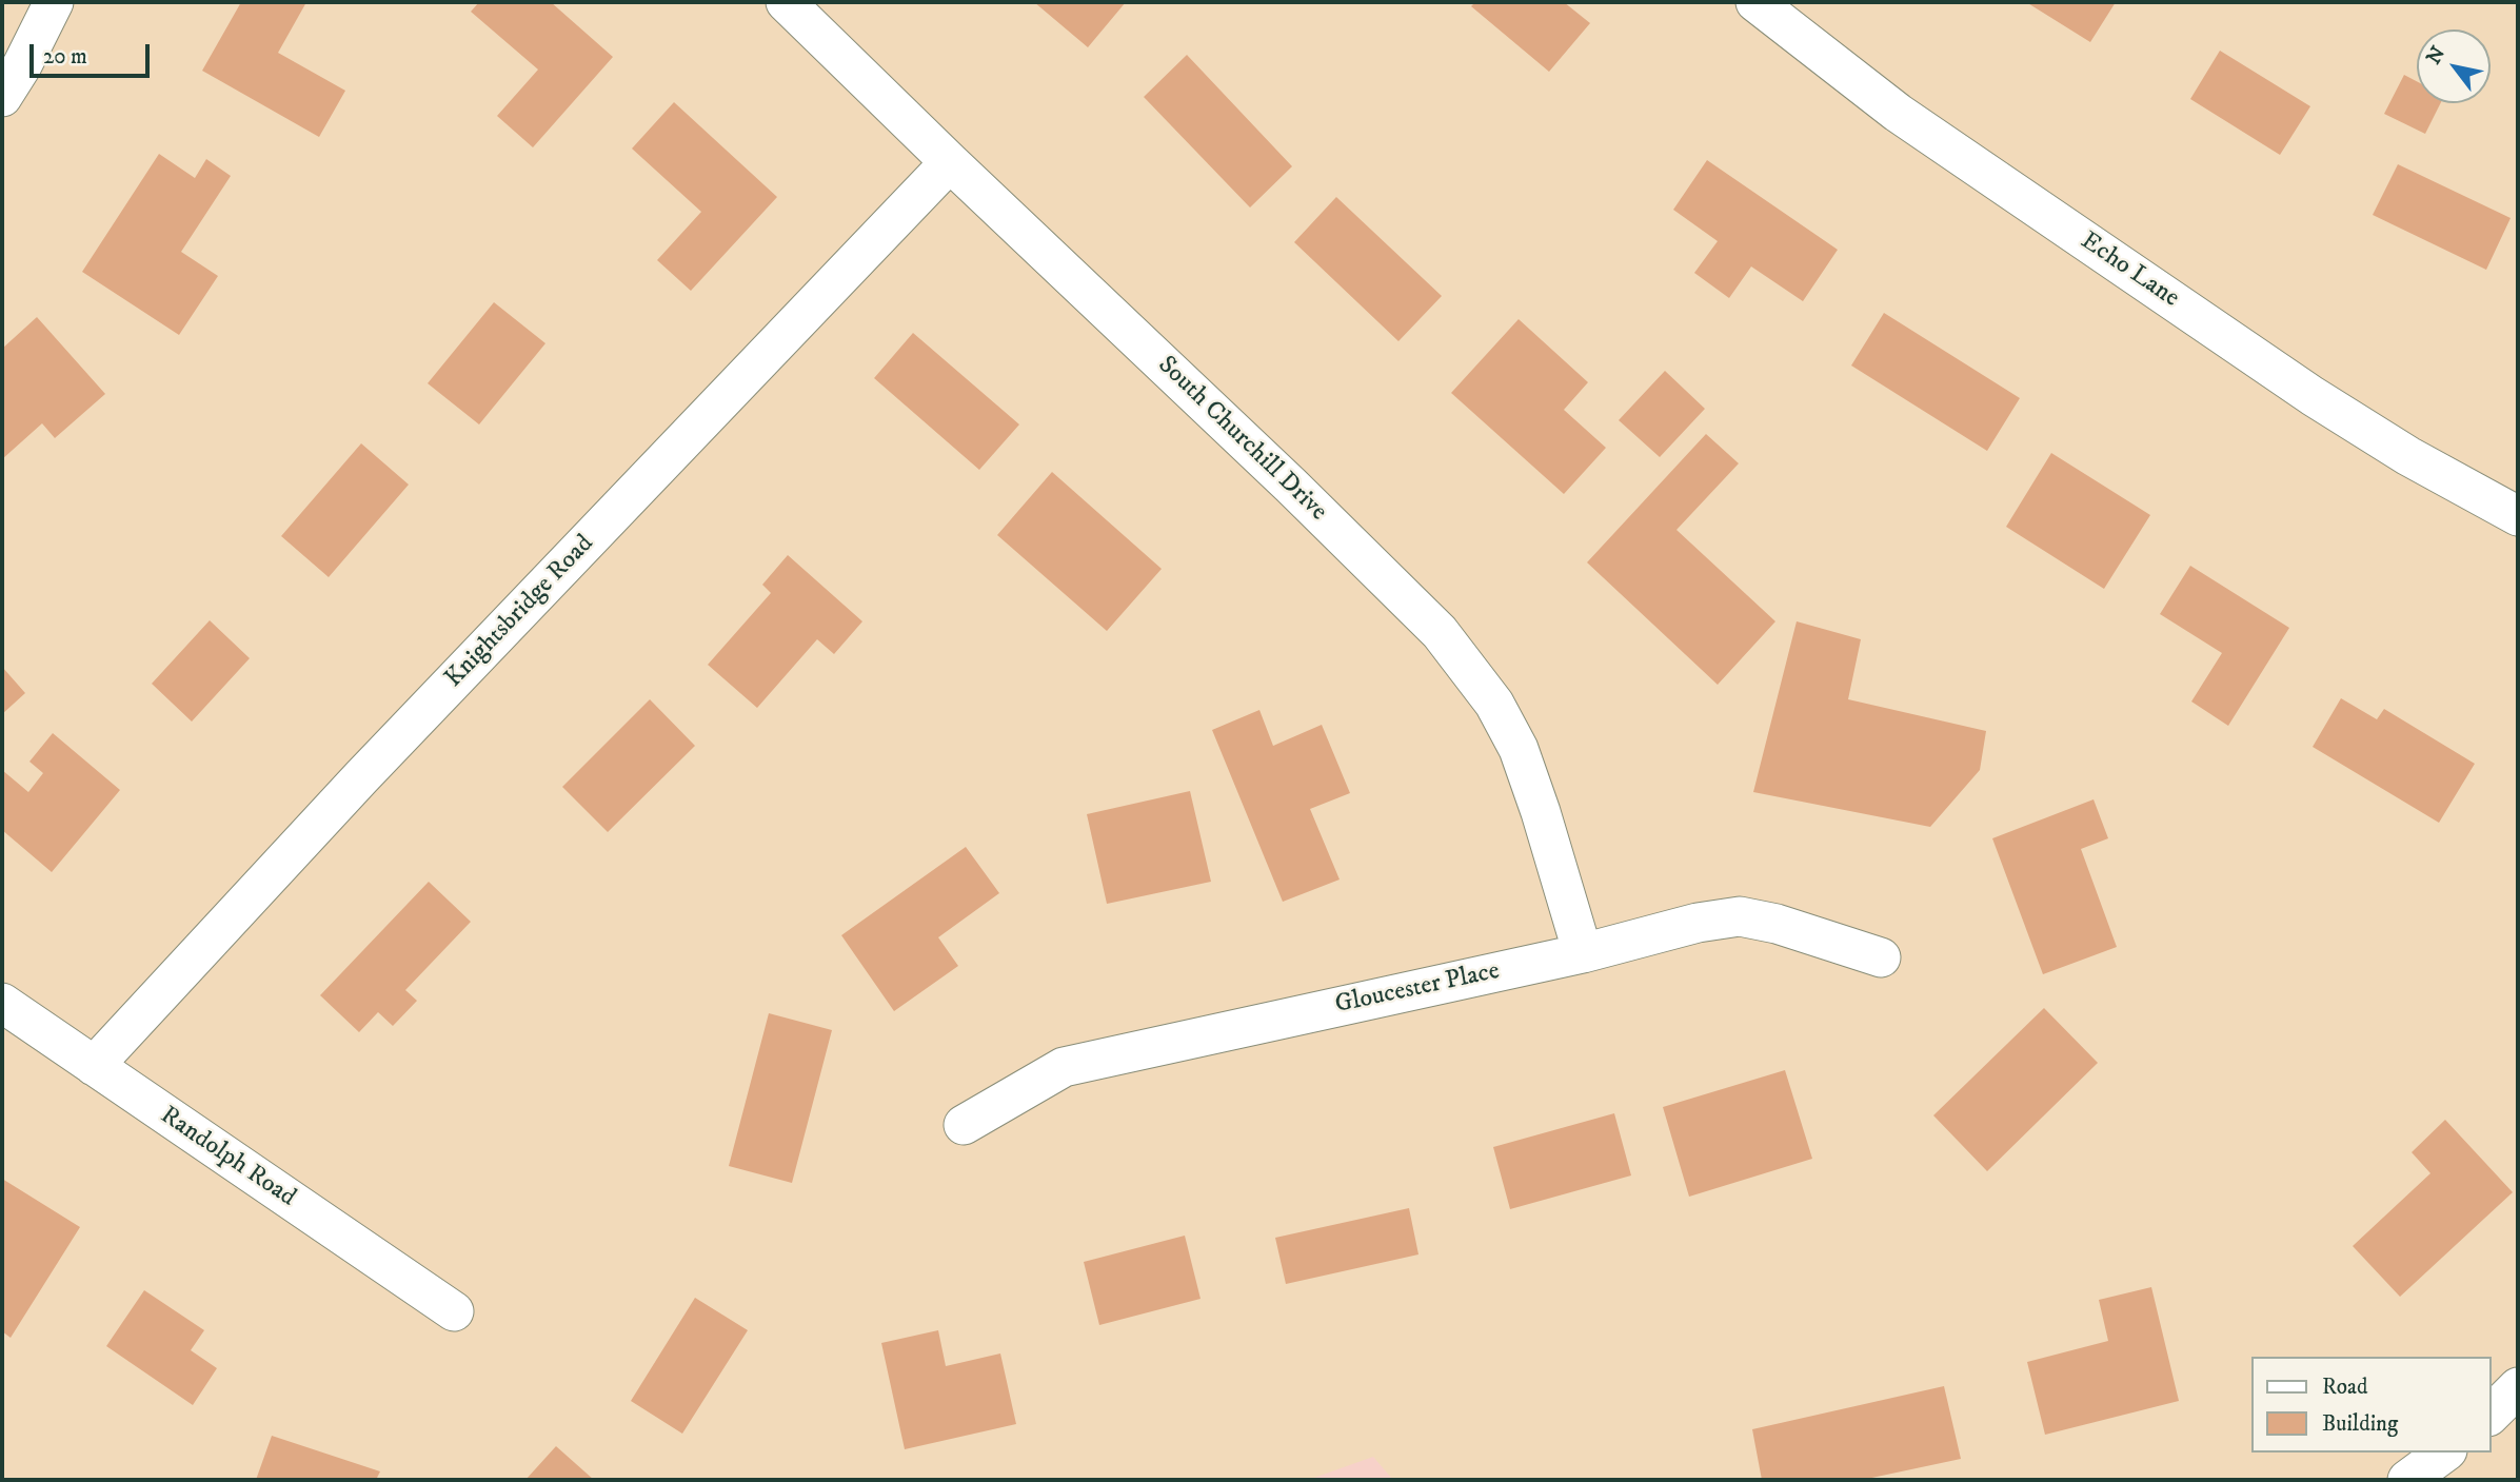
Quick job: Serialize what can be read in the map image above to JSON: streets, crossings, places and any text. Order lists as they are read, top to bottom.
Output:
{
  "streets": {
    "street": [
      "Echo Lane",
      "South Churchill Drive",
      "Knightsbridge Road",
      "Gloucester Place",
      "Randolph Road"
    ]
  },
  "crossings": [
    ["South Churchill Drive", "Knightsbridge Road"],
    ["South Churchill Drive", "Gloucester Place"],
    ["Knightsbridge Road", "Randolph Road"]
  ],
  "legend": ["Road", "Building"],
  "scale_bar": "20 m",
  "north": "top left"
}
